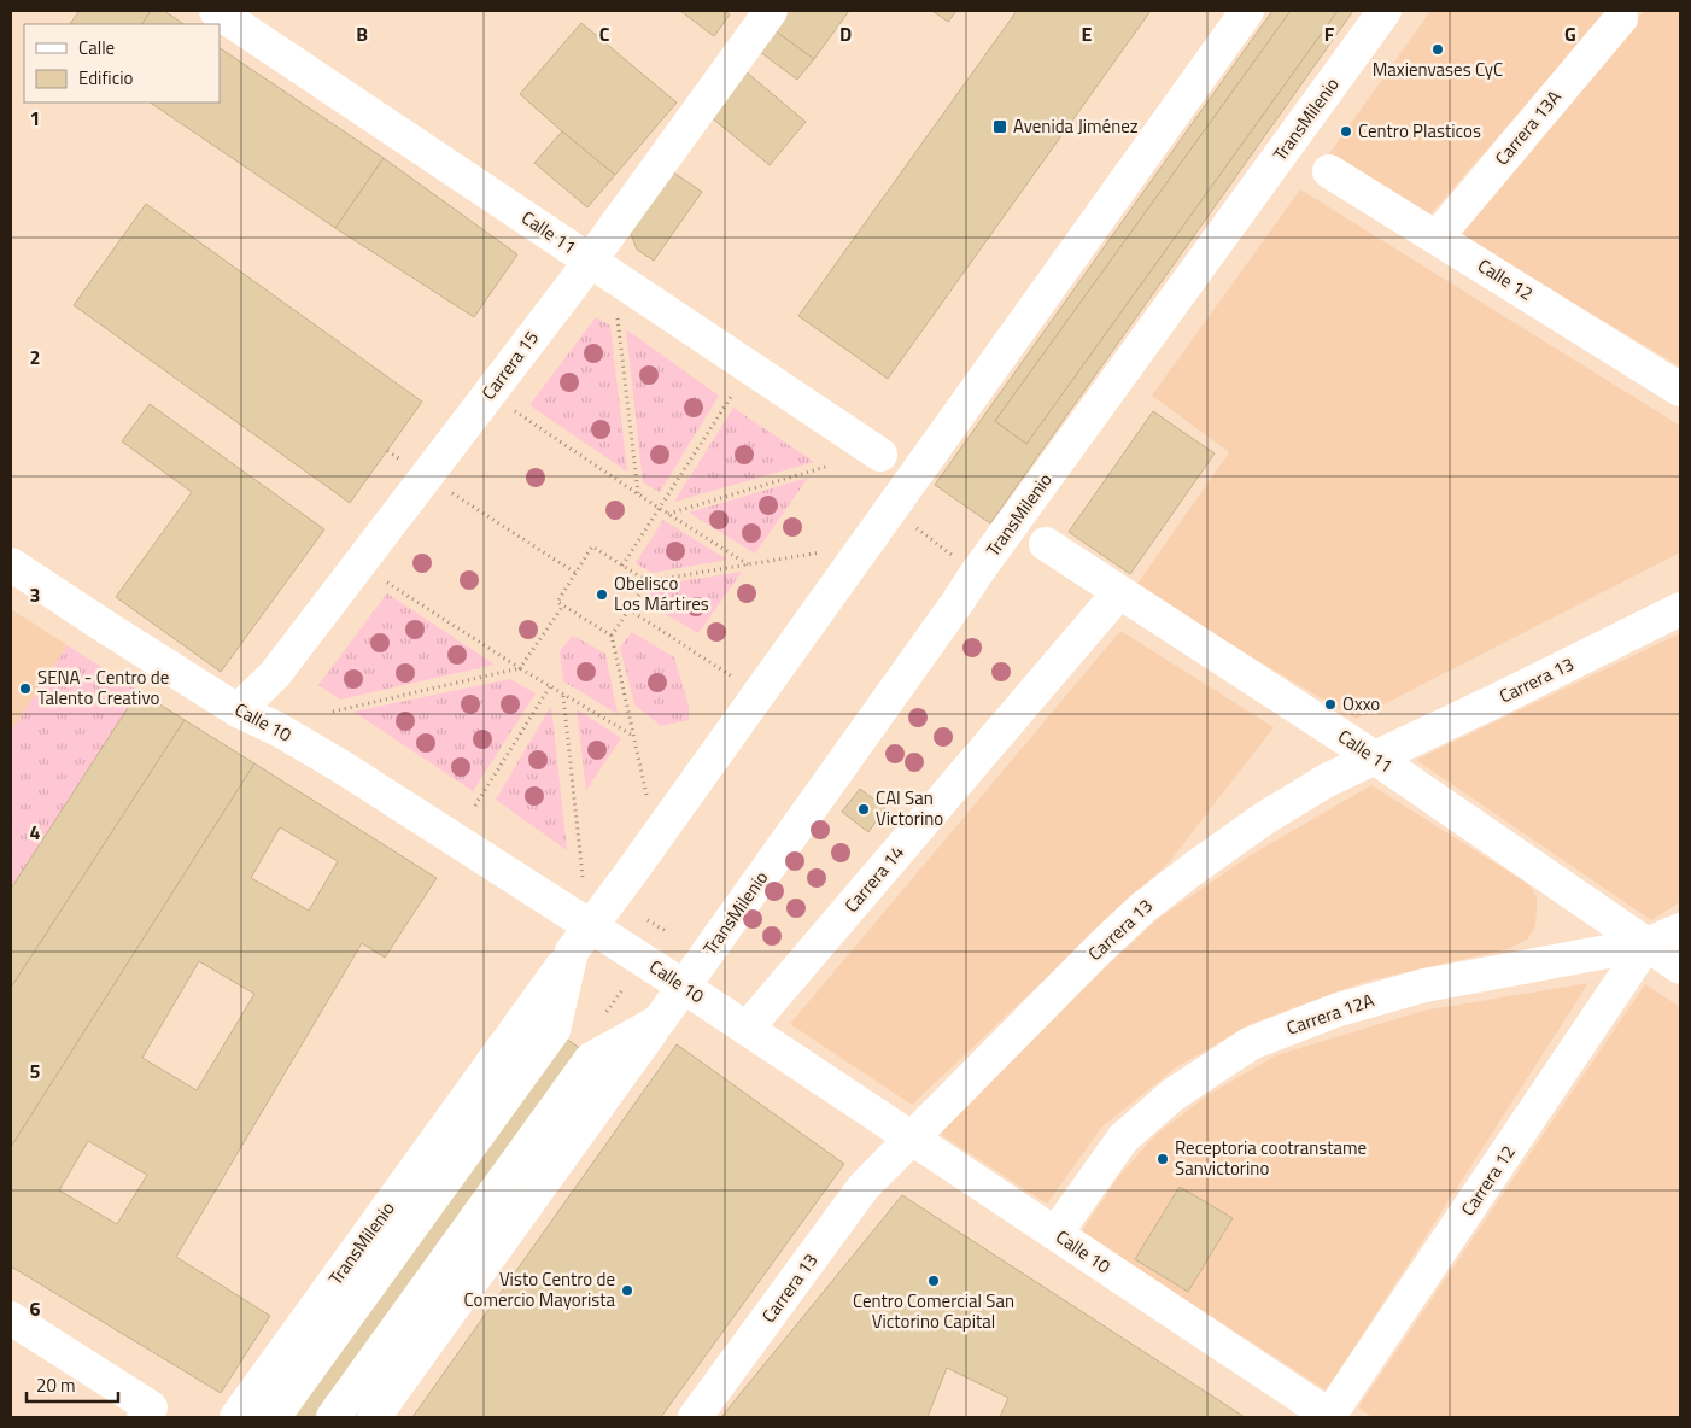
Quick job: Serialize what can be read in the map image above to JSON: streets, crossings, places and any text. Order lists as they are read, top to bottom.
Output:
{
  "streets": {
    "street": [
      "TransMilenio",
      "Carrera 13A",
      "Calle 11",
      "Calle 12",
      "Carrera 15",
      "Carrera 13",
      "Calle 10",
      "Carrera 14",
      "Carrera 12A",
      "Carrera 12"
    ]
  },
  "crossings": [
    ["TransMilenio", "Calle 10"],
    ["Carrera 13A", "Calle 12"],
    ["Calle 11", "Carrera 15"],
    ["Calle 11", "Carrera 13"],
    ["Calle 11", "Carrera 14"],
    ["Calle 11", "Carrera 12A"],
    ["Calle 11", "Carrera 12"],
    ["Carrera 15", "Calle 10"],
    ["Carrera 13", "Calle 10"],
    ["Calle 10", "Carrera 14"],
    ["Calle 10", "Carrera 12A"],
    ["Calle 10", "Carrera 12"],
    ["Carrera 12A", "Carrera 12"]
  ],
  "places": {
    "other": [
      "Maxienvases CyC",
      "Centro Plasticos",
      "Obelisco Los Mártires",
      "SENA - Centro de Talento Creativo",
      "Oxxo",
      "CAI San Victorino",
      "Receptoria cootranstame Sanvictorino",
      "Centro Comercial San Victorino Capital",
      "Visto Centro de Comercio Mayorista"
    ],
    "transit": ["Avenida Jiménez"]
  },
  "legend": ["Calle", "Edificio"],
  "scale_bar": "20 m",
  "grid": {
    "columns": [
      "B",
      "C",
      "D",
      "E",
      "F",
      "G"
    ],
    "rows": [
      "1",
      "2",
      "3",
      "4",
      "5",
      "6"
    ]
  }
}
